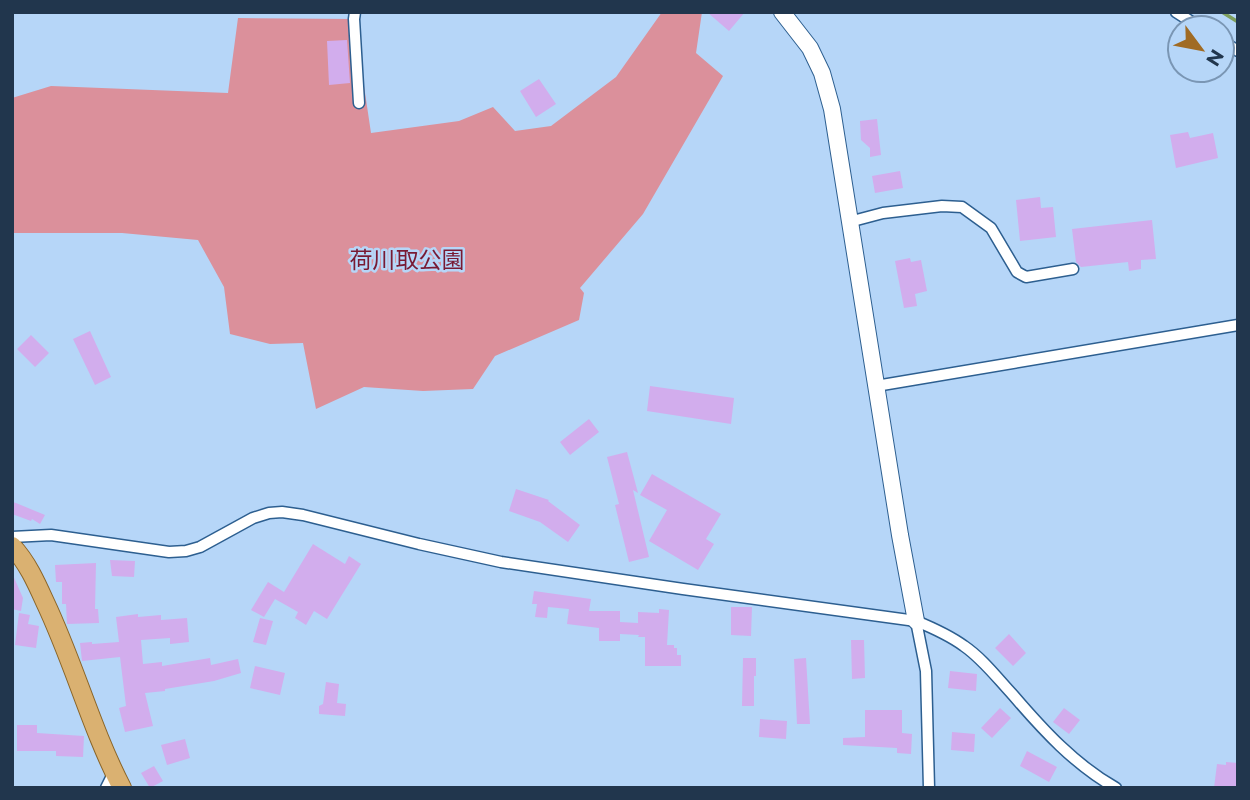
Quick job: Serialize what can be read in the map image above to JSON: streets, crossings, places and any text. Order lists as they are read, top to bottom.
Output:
{
  "parks": ["荷川取公園"],
  "north": "bottom right"
}
